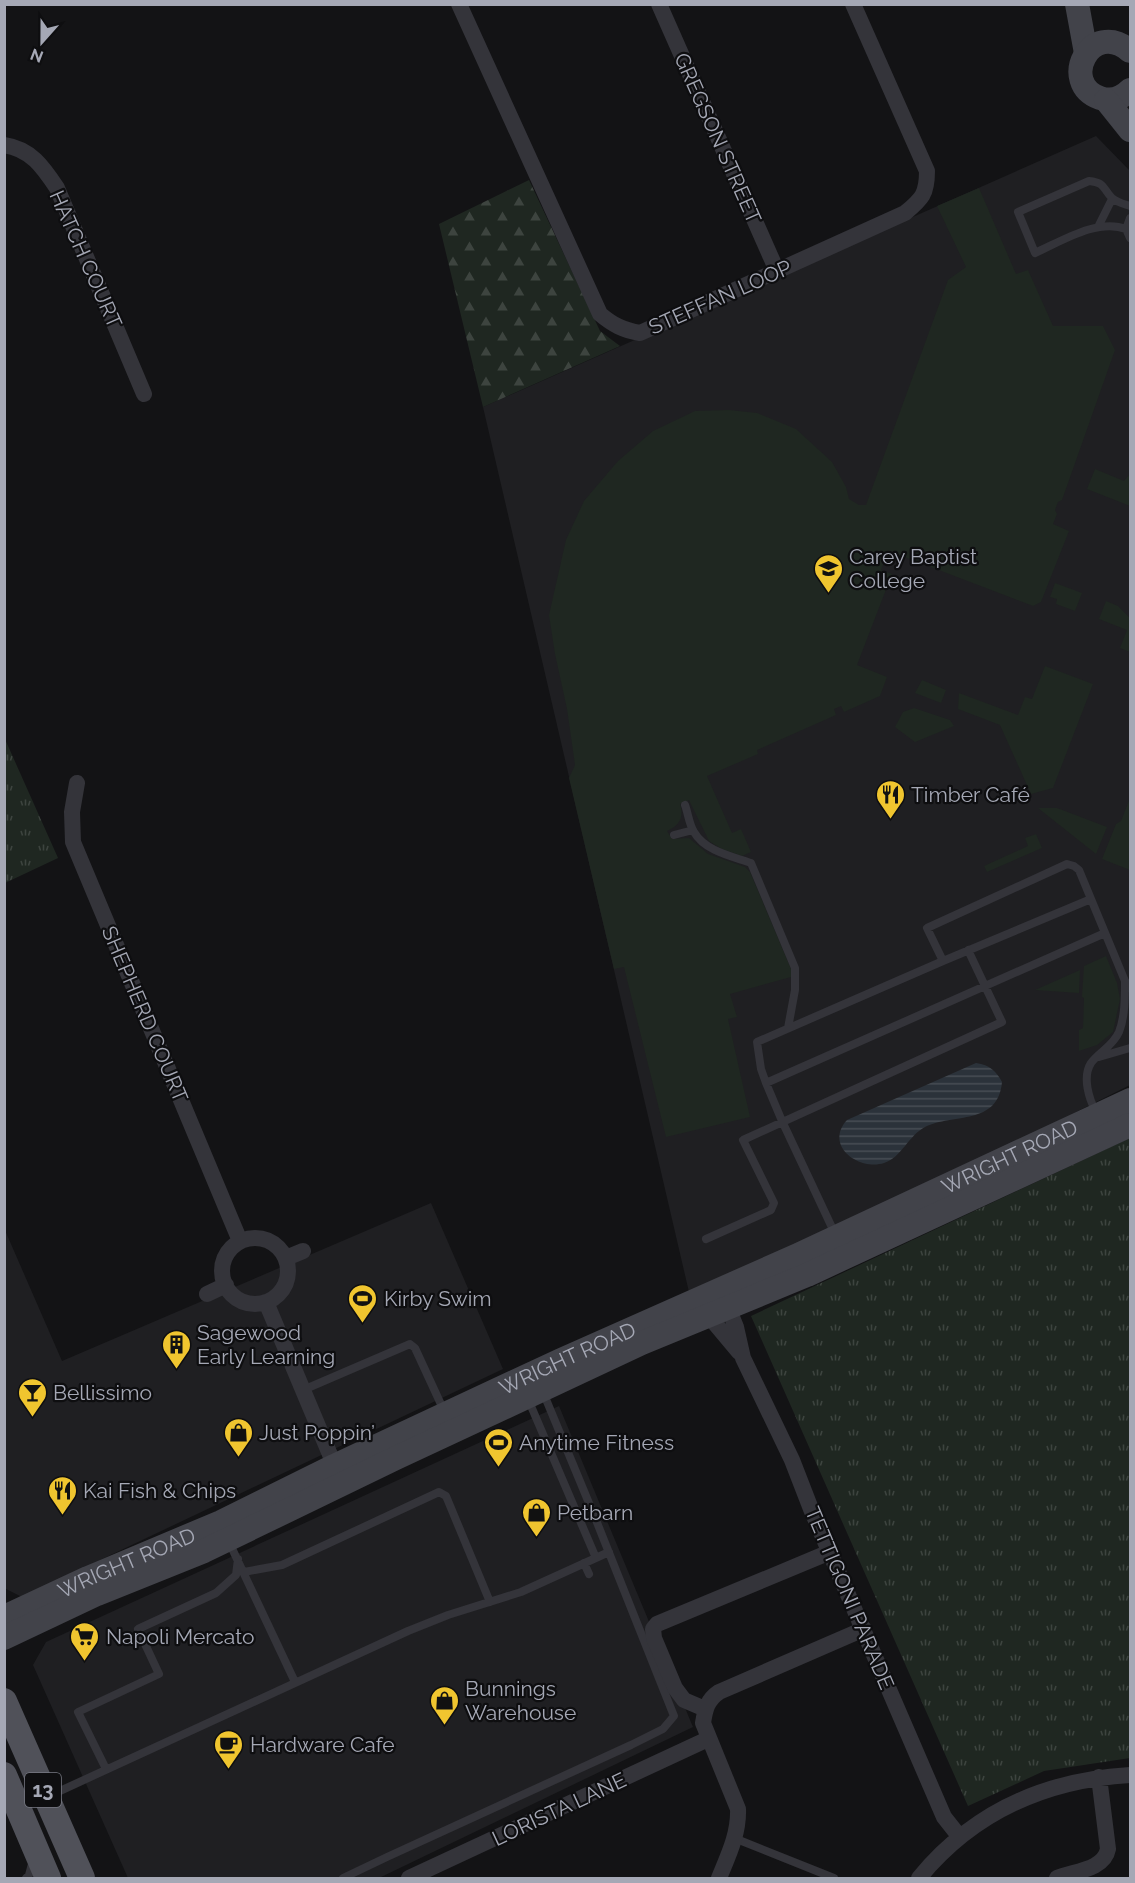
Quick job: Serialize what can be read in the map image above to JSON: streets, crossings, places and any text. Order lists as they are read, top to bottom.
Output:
{
  "streets": {
    "main road": ["13"],
    "street": [
      "GREGSON STREET",
      "HATCH COURT",
      "STEFFAN LOOP",
      "SHEPHERD COURT",
      "WRIGHT ROAD",
      "TETTIGONI PARADE",
      "LORISTA LANE"
    ]
  },
  "crossings": [
    ["GREGSON STREET", "STEFFAN LOOP"],
    ["WRIGHT ROAD", "TETTIGONI PARADE"]
  ],
  "places": {
    "school or university": ["Carey Baptist College"],
    "restaurant": ["Timber Café", "Kai Fish & Chips"],
    "sports": ["Kirby Swim", "Anytime Fitness"],
    "building": ["Sagewood Early Learning"],
    "bar": ["Bellissimo"],
    "shop": ["Just Poppin’", "Petbarn", "Bunnings Warehouse"],
    "supermarket": ["Napoli Mercato"],
    "cafe": ["Hardware Cafe"]
  },
  "north": "bottom"
}
